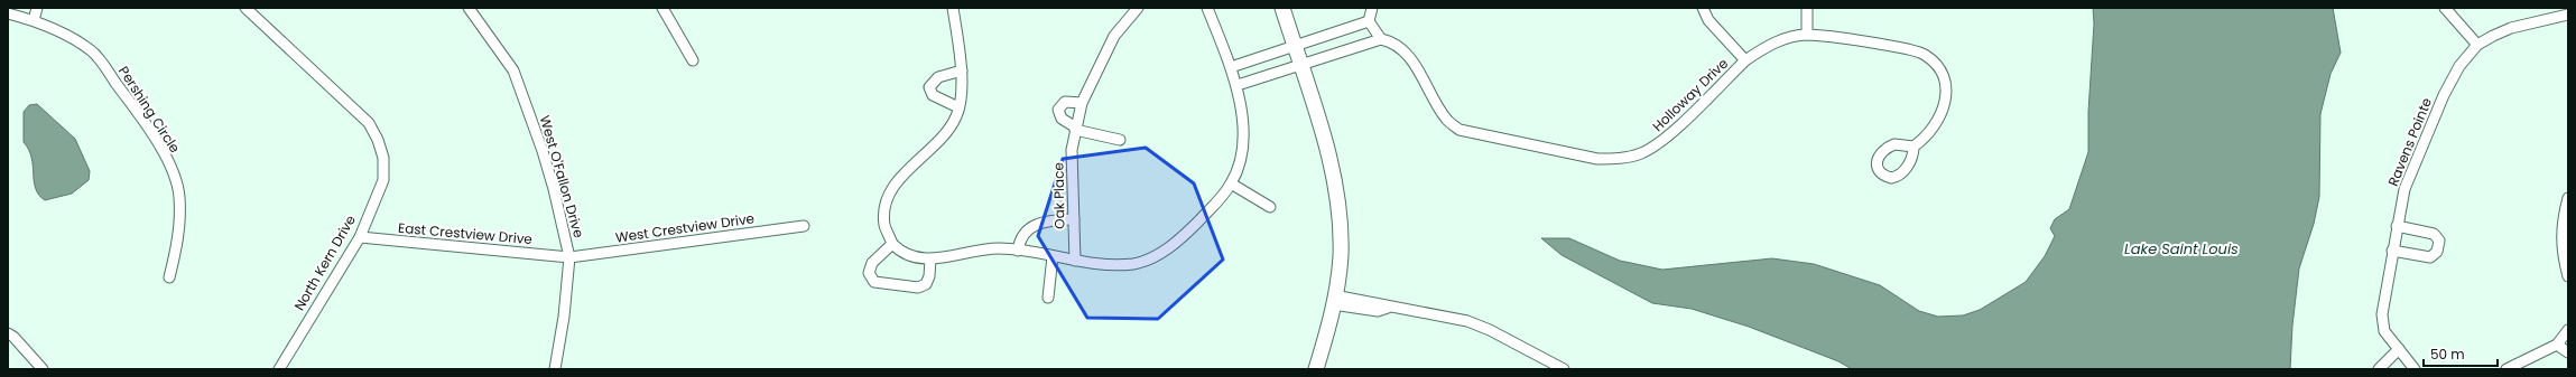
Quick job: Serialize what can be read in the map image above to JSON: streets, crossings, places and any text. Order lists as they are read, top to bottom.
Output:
{
  "streets": {
    "street": [
      "Holloway Drive",
      "Pershing Circle",
      "Ravens Pointe",
      "West O'Fallon Drive",
      "Oak Place",
      "West Crestview Drive",
      "East Crestview Drive",
      "North Kern Drive"
    ]
  },
  "crossings": [
    ["West O'Fallon Drive", "West Crestview Drive"],
    ["West O'Fallon Drive", "East Crestview Drive"],
    ["West Crestview Drive", "East Crestview Drive"],
    ["East Crestview Drive", "North Kern Drive"]
  ],
  "water": ["Lake Saint Louis"],
  "scale_bar": "50 m"
}
